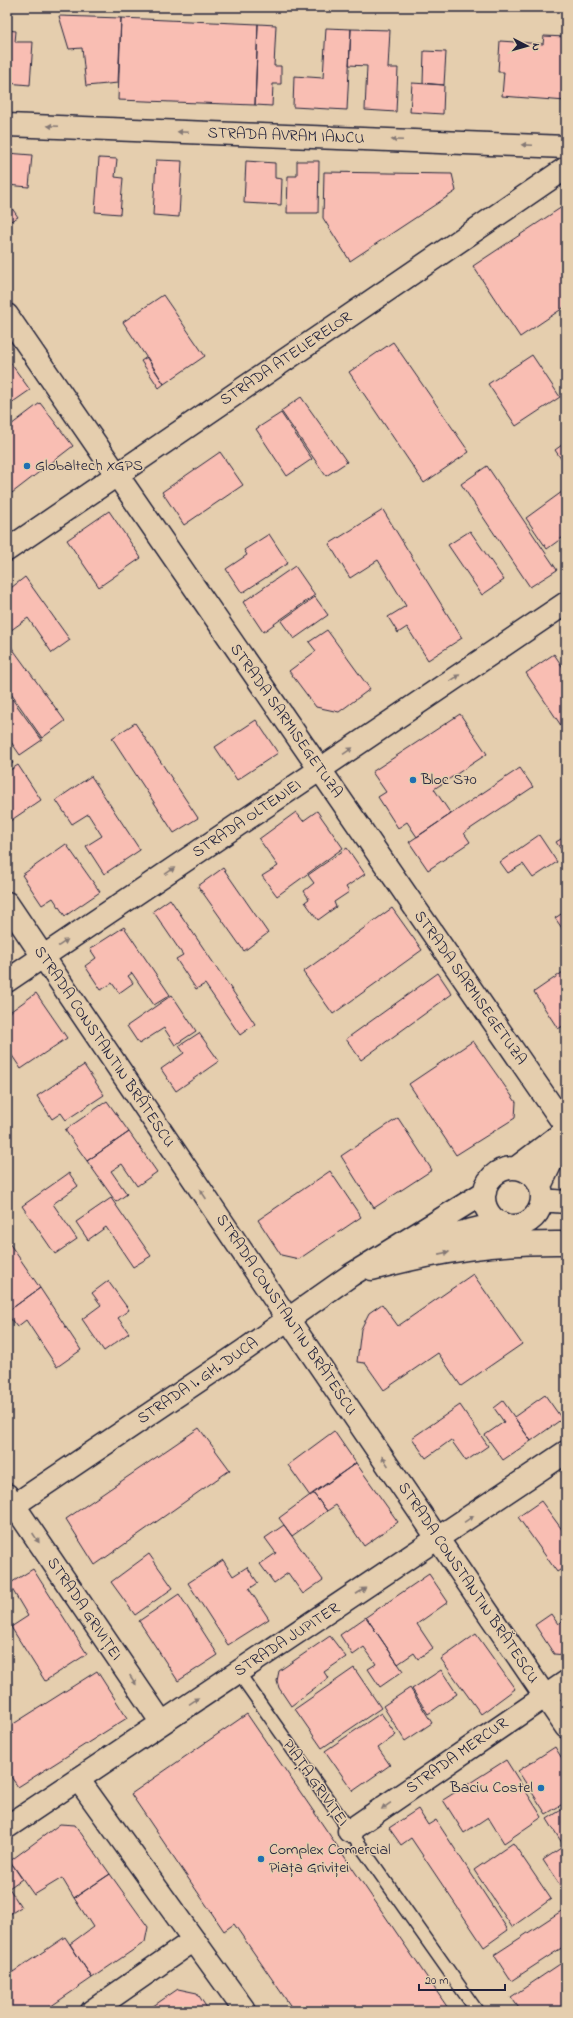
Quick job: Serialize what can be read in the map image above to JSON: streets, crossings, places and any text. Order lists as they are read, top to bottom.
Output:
{
  "streets": {
    "street": [
      "STRADA AVRAM IANCU",
      "STRADA ATELIERELOR",
      "STRADA SARMISEGETUZA",
      "STRADA OLTENIEI",
      "STRADA CONSTANTIN BRĂTESCU",
      "STRADA I. GH. DUCA",
      "STRADA GRIVIȚEI",
      "STRADA JUPITER",
      "STRADA MERCUR"
    ],
    "lane": ["PIAȚA GRIVIȚEI"]
  },
  "crossings": [
    ["STRADA ATELIERELOR", "STRADA SARMISEGETUZA"],
    ["STRADA SARMISEGETUZA", "STRADA OLTENIEI"],
    ["STRADA OLTENIEI", "STRADA CONSTANTIN BRĂTESCU"],
    ["STRADA CONSTANTIN BRĂTESCU", "STRADA I. GH. DUCA"],
    ["STRADA CONSTANTIN BRĂTESCU", "STRADA JUPITER"],
    ["STRADA CONSTANTIN BRĂTESCU", "STRADA MERCUR"],
    ["STRADA I. GH. DUCA", "STRADA GRIVIȚEI"],
    ["STRADA GRIVIȚEI", "STRADA JUPITER"],
    ["STRADA JUPITER", "PIAȚA GRIVIȚEI"],
    ["STRADA MERCUR", "PIAȚA GRIVIȚEI"]
  ],
  "one_way": [
    "STRADA AVRAM IANCU",
    "STRADA OLTENIEI",
    "STRADA CONSTANTIN BRĂTESCU",
    "STRADA GRIVIȚEI",
    "STRADA JUPITER",
    "STRADA MERCUR"
  ],
  "places": [
    "Globaltech XGPS",
    "Bloc S70",
    "Baciu Costel",
    "Complex Comercial Piața Griviței"
  ],
  "scale_bar": "20 m",
  "north": "right"
}
